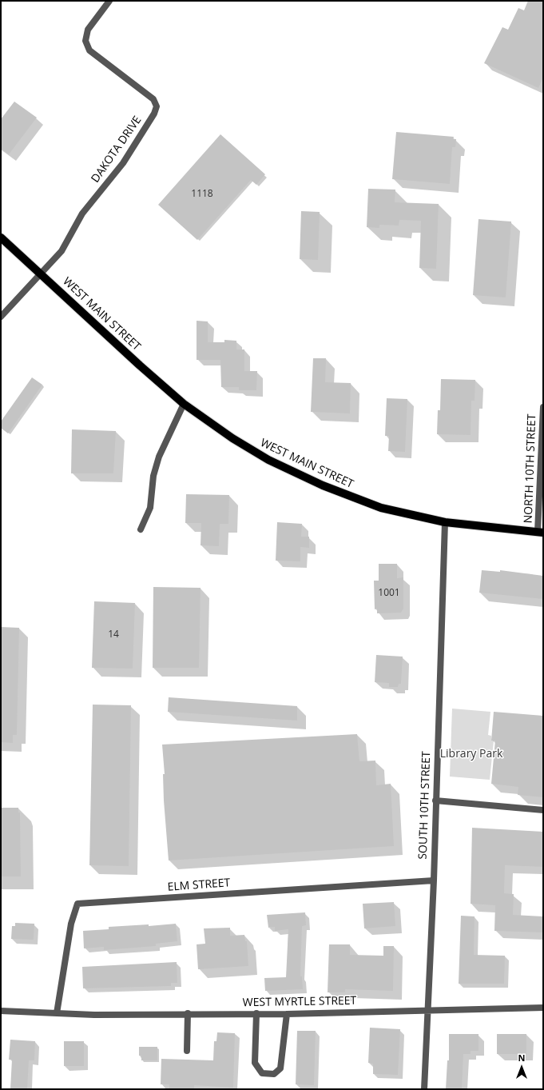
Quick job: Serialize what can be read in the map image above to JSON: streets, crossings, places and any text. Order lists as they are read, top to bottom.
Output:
{
  "streets": {
    "main road": ["WEST MAIN STREET"],
    "street": [
      "DAKOTA DRIVE",
      "NORTH 10TH STREET",
      "SOUTH 10TH STREET",
      "ELM STREET",
      "WEST MYRTLE STREET"
    ]
  },
  "crossings": [
    ["DAKOTA DRIVE", "WEST MAIN STREET"],
    ["WEST MAIN STREET", "NORTH 10TH STREET"],
    ["WEST MAIN STREET", "SOUTH 10TH STREET"],
    ["SOUTH 10TH STREET", "ELM STREET"],
    ["SOUTH 10TH STREET", "WEST MYRTLE STREET"],
    ["ELM STREET", "WEST MYRTLE STREET"]
  ],
  "parks": ["Library Park"],
  "house_numbers": ["1118", "1001", "14"],
  "north": "top"
}
